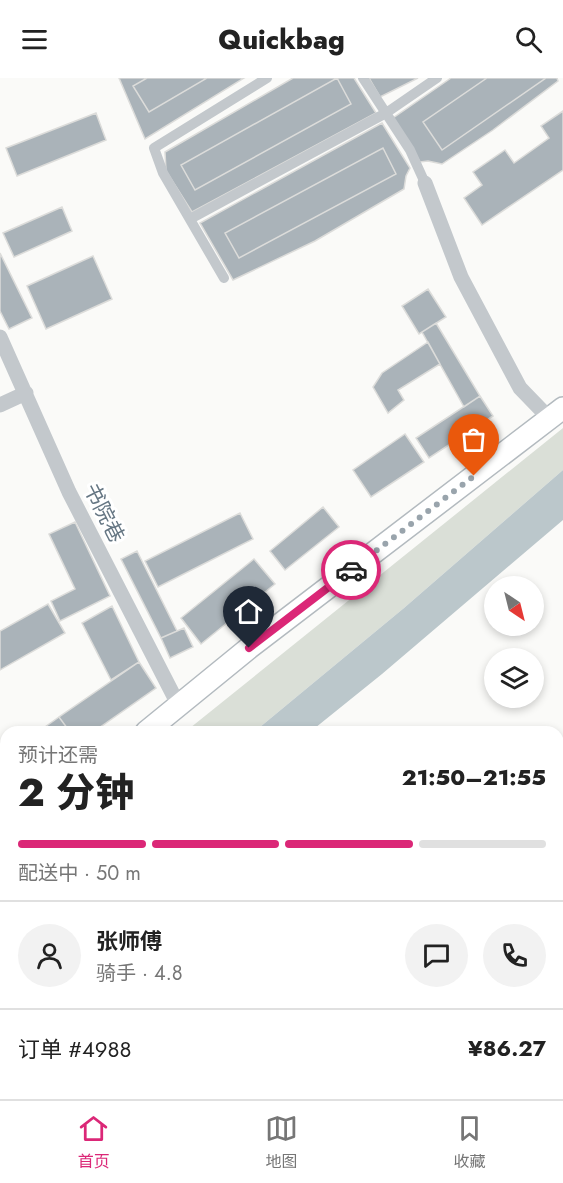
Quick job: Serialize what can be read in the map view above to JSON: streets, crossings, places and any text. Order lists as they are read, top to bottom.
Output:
{
  "streets": {
    "street": ["书院巷"]
  },
  "north": "bottom right",
  "page": {
    "header": "Quickbag",
    "heading": ["2 分钟", "预计还需", "21:50–21:55"],
    "panel": [
      "张师傅",
      "骑手 · 4.8",
      "订单 #4988",
      "¥86.27"
    ],
    "bar": "配送中 · 50 m",
    "tabs": ["首页", "地图", "收藏"]
  }
}
